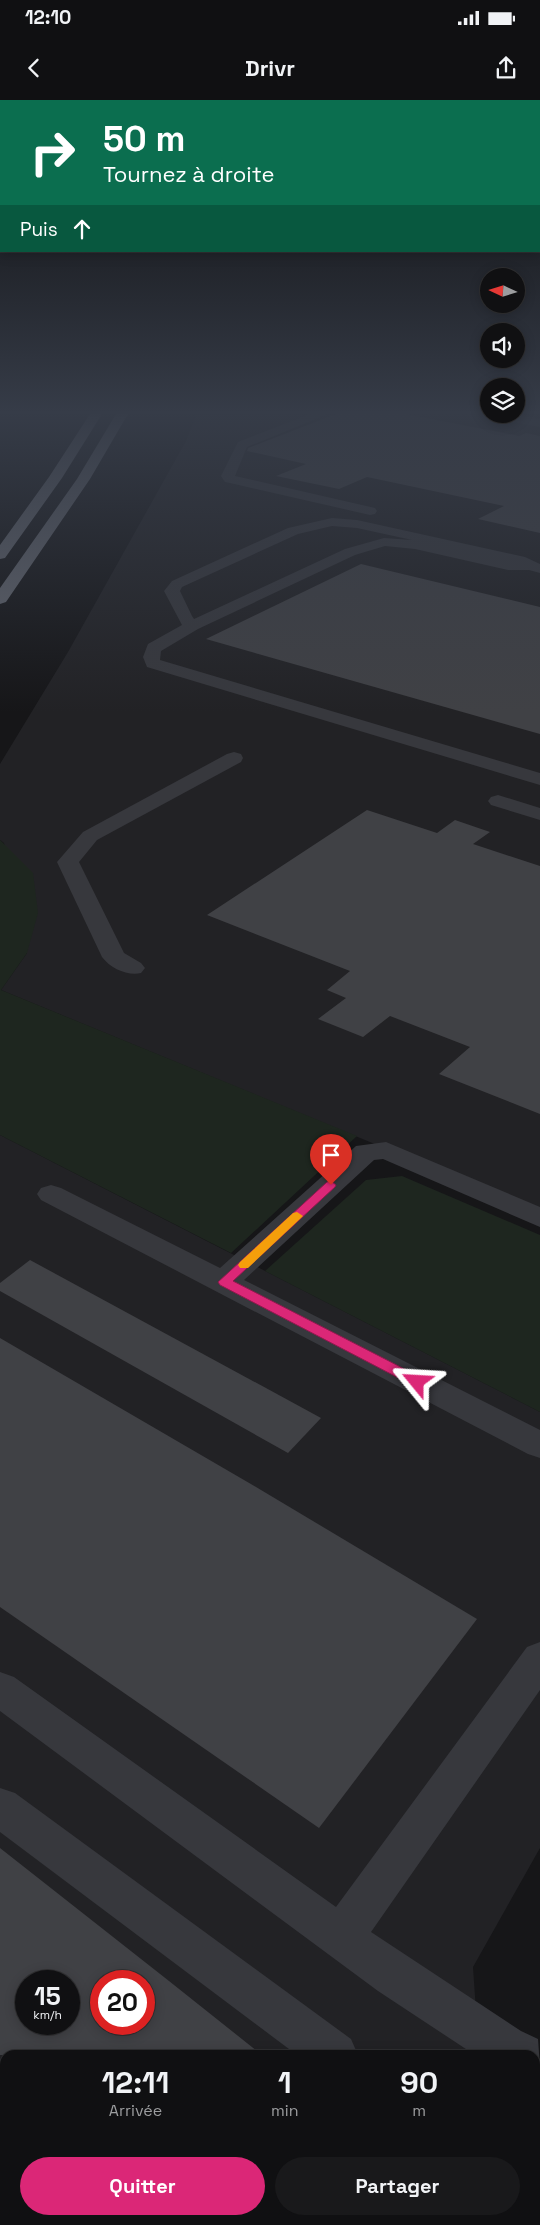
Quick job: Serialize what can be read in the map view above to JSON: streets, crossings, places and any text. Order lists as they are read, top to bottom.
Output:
{
  "north": "left",
  "page": {
    "status": "12:10",
    "header": "Drivr",
    "turn": ["50 m", "Tournez à droite"],
    "then": "Puis",
    "speed": "15 km/h",
    "limit": "20",
    "eta": [
      "12:11",
      "Arrivée",
      "1",
      "min",
      "90",
      "m"
    ],
    "buttons": ["Quitter", "Partager"]
  }
}
